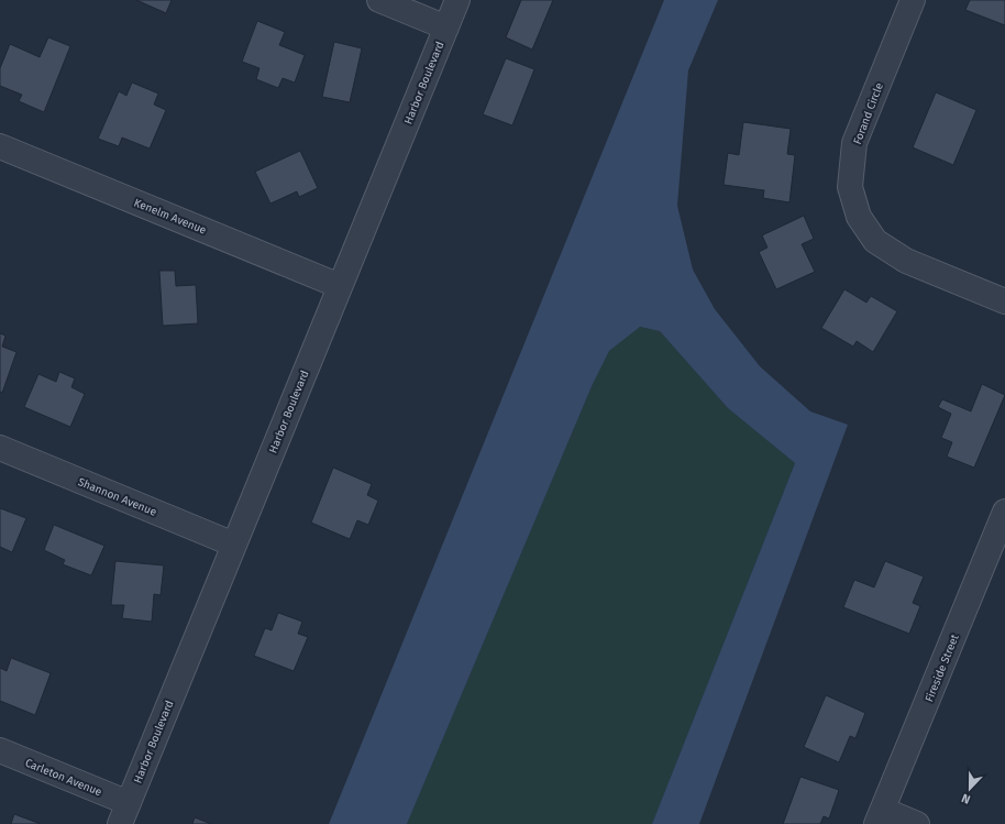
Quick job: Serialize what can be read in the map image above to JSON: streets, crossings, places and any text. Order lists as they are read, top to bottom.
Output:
{
  "streets": {
    "street": [
      "Harbor Boulevard",
      "Forand Circle",
      "Kenelm Avenue",
      "Shannon Avenue",
      "Fireside Street",
      "Carleton Avenue"
    ]
  },
  "crossings": [
    ["Harbor Boulevard", "Kenelm Avenue"],
    ["Harbor Boulevard", "Shannon Avenue"],
    ["Harbor Boulevard", "Carleton Avenue"]
  ],
  "north": "bottom"
}
